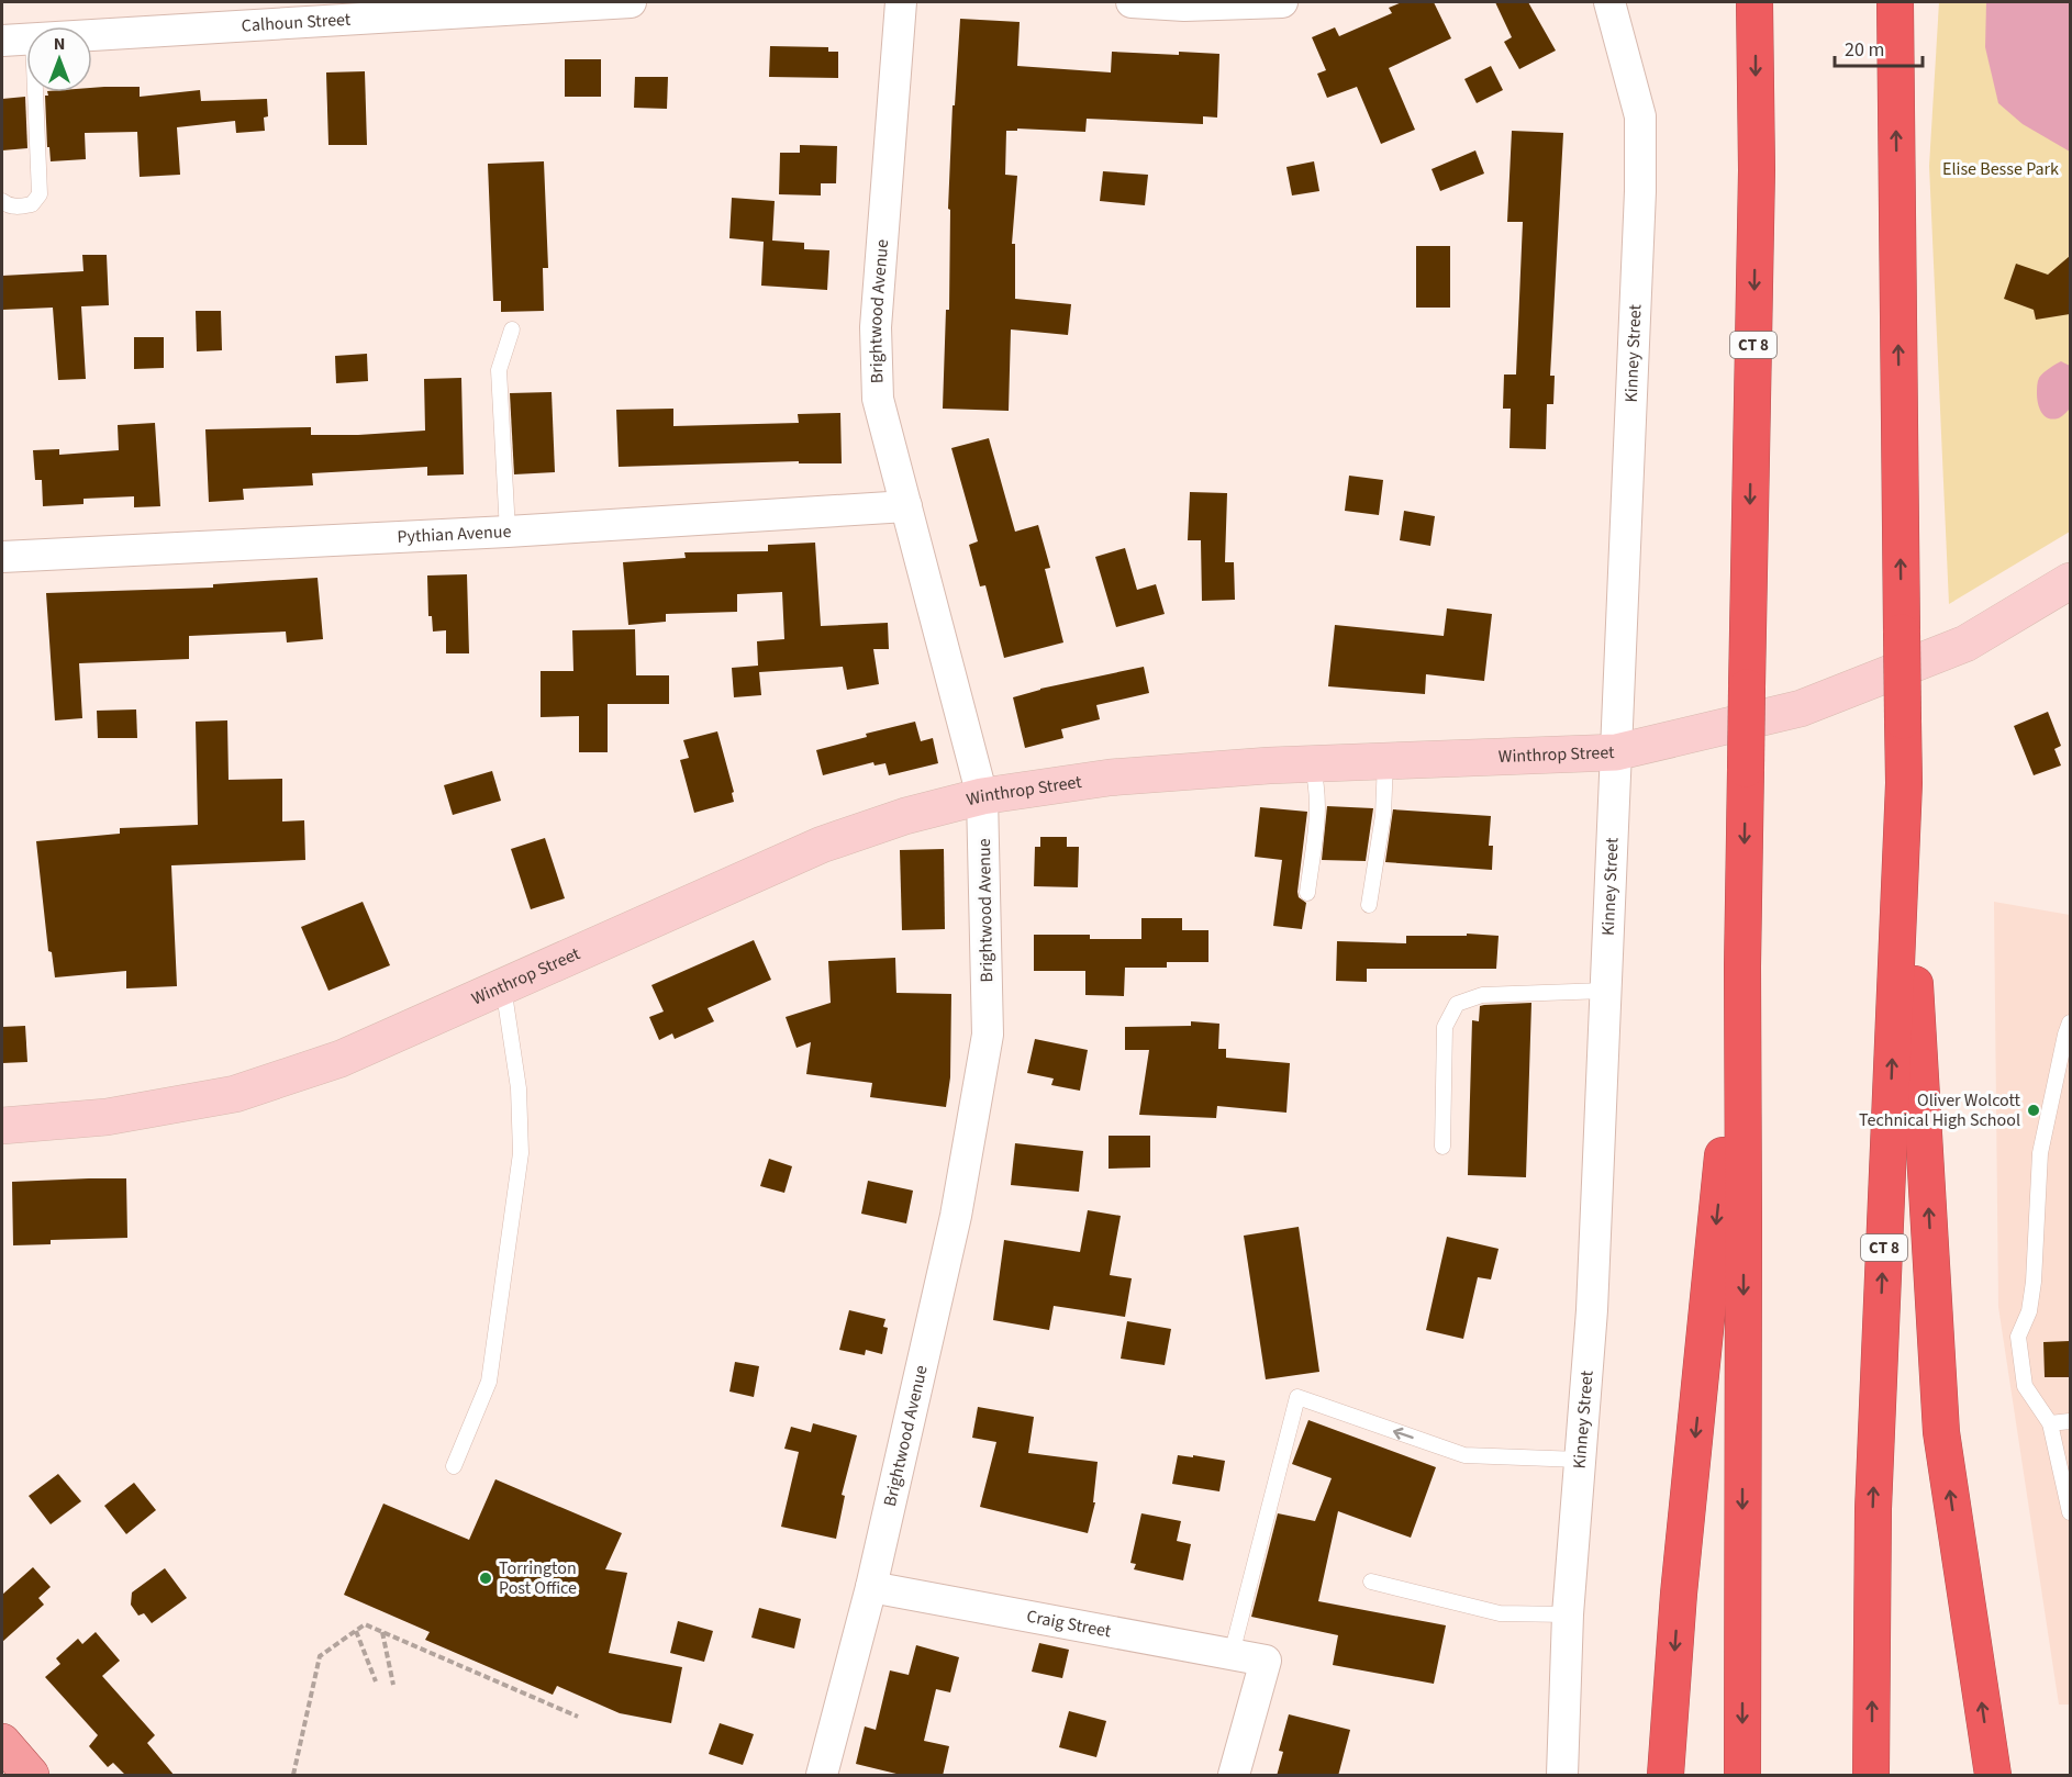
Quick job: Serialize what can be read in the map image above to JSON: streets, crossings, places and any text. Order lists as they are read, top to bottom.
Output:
{
  "streets": {
    "highway": ["CT 8"],
    "street": [
      "Calhoun Street",
      "Brightwood Avenue",
      "Kinney Street",
      "Pythian Avenue",
      "Winthrop Street",
      "Craig Street"
    ]
  },
  "crossings": [
    ["Brightwood Avenue", "Pythian Avenue"],
    ["Brightwood Avenue", "Winthrop Street"],
    ["Brightwood Avenue", "Craig Street"],
    ["Kinney Street", "Winthrop Street"]
  ],
  "parks": ["Elise Besse Park"],
  "places": ["Oliver Wolcott Technical High School", "Torrington Post Office"],
  "scale_bar": "20 m",
  "north": "top"
}
